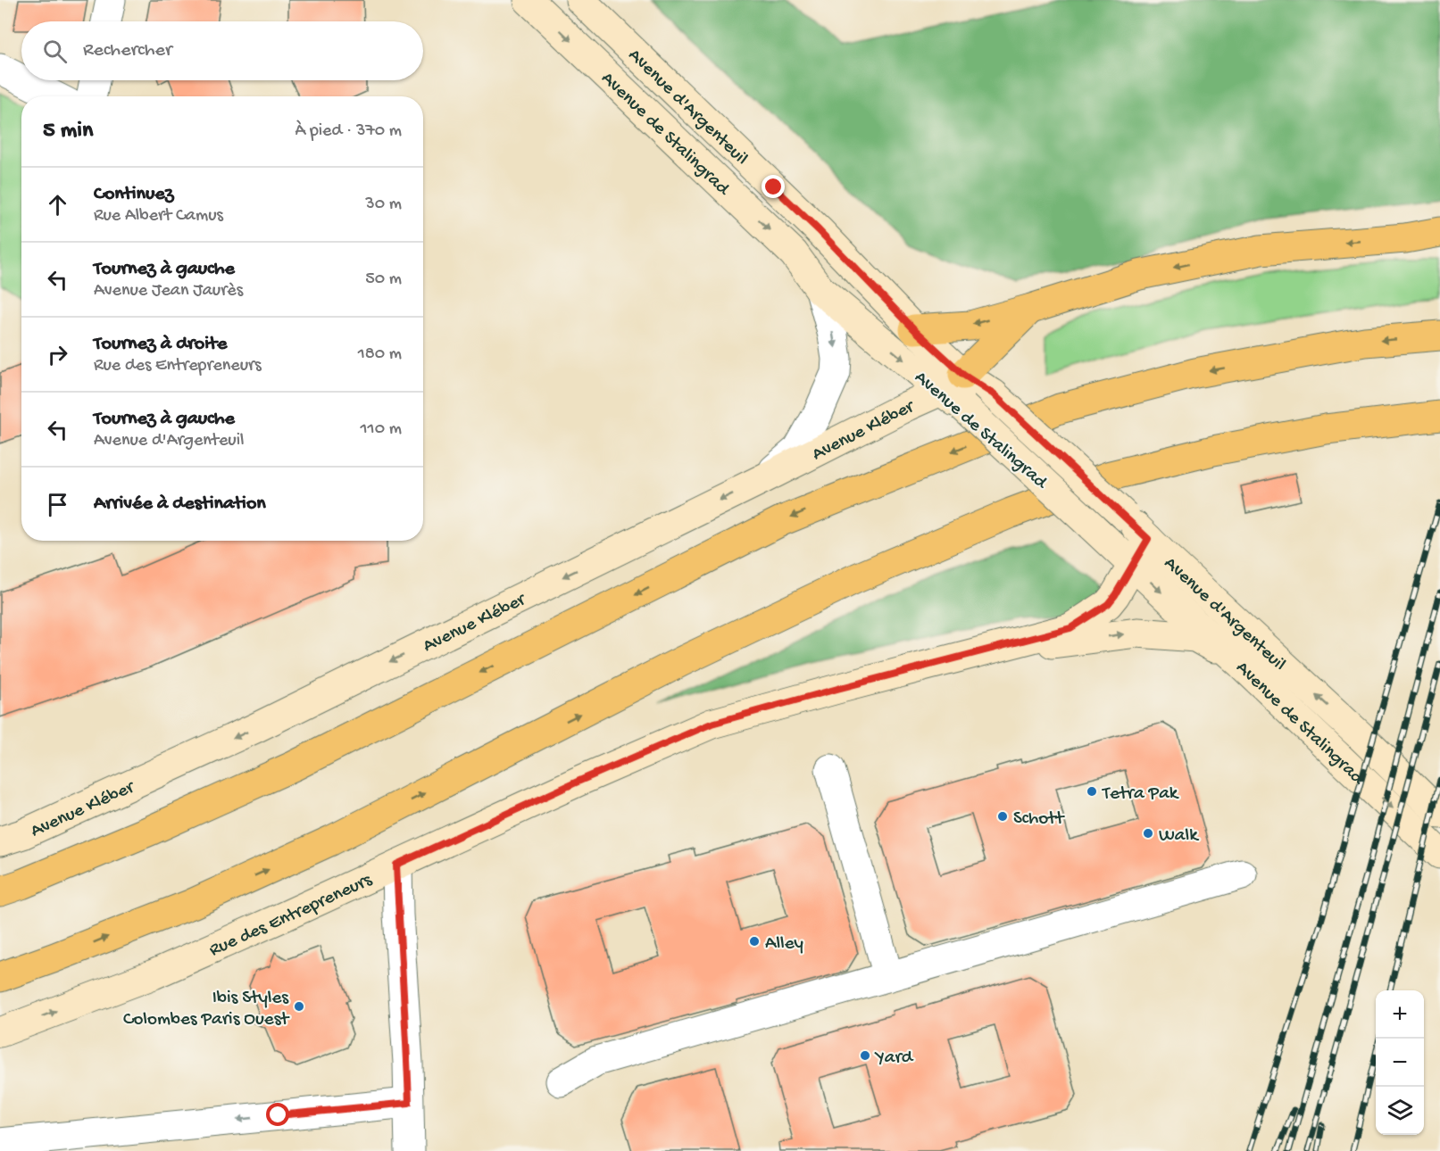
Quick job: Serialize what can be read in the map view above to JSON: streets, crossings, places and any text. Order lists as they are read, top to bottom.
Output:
{
  "streets": {
    "street": [
      "Avenue d'Argenteuil",
      "Avenue de Stalingrad",
      "Avenue Kléber",
      "Rue des Entrepreneurs"
    ]
  },
  "crossings": [
    ["Avenue d'Argenteuil", "Avenue de Stalingrad"],
    ["Avenue d'Argenteuil", "Avenue Kléber"],
    ["Avenue d'Argenteuil", "Rue des Entrepreneurs"],
    ["Avenue de Stalingrad", "Avenue Kléber"],
    ["Avenue de Stalingrad", "Rue des Entrepreneurs"]
  ],
  "one_way": ["Avenue de Stalingrad", "Avenue Kléber"],
  "places": [
    "Tetra Pak",
    "Schott",
    "Walk",
    "Alley",
    "Ibis Styles Colombes Paris Ouest",
    "Yard"
  ],
  "page": {
    "search": "Rechercher",
    "heading": ["5 min", "À pied · 370 m"],
    "list": [
      ["Continuez", "Rue Albert Camus", "30 m"],
      ["Tournez à gauche", "Avenue Jean Jaurès", "50 m"],
      ["Tournez à droite", "Rue des Entrepreneurs", "180 m"],
      ["Tournez à gauche", "Avenue d'Argenteuil", "110 m"],
      "Arrivée à destination"
    ],
    "map_buttons": ["+", "−"]
  }
}
